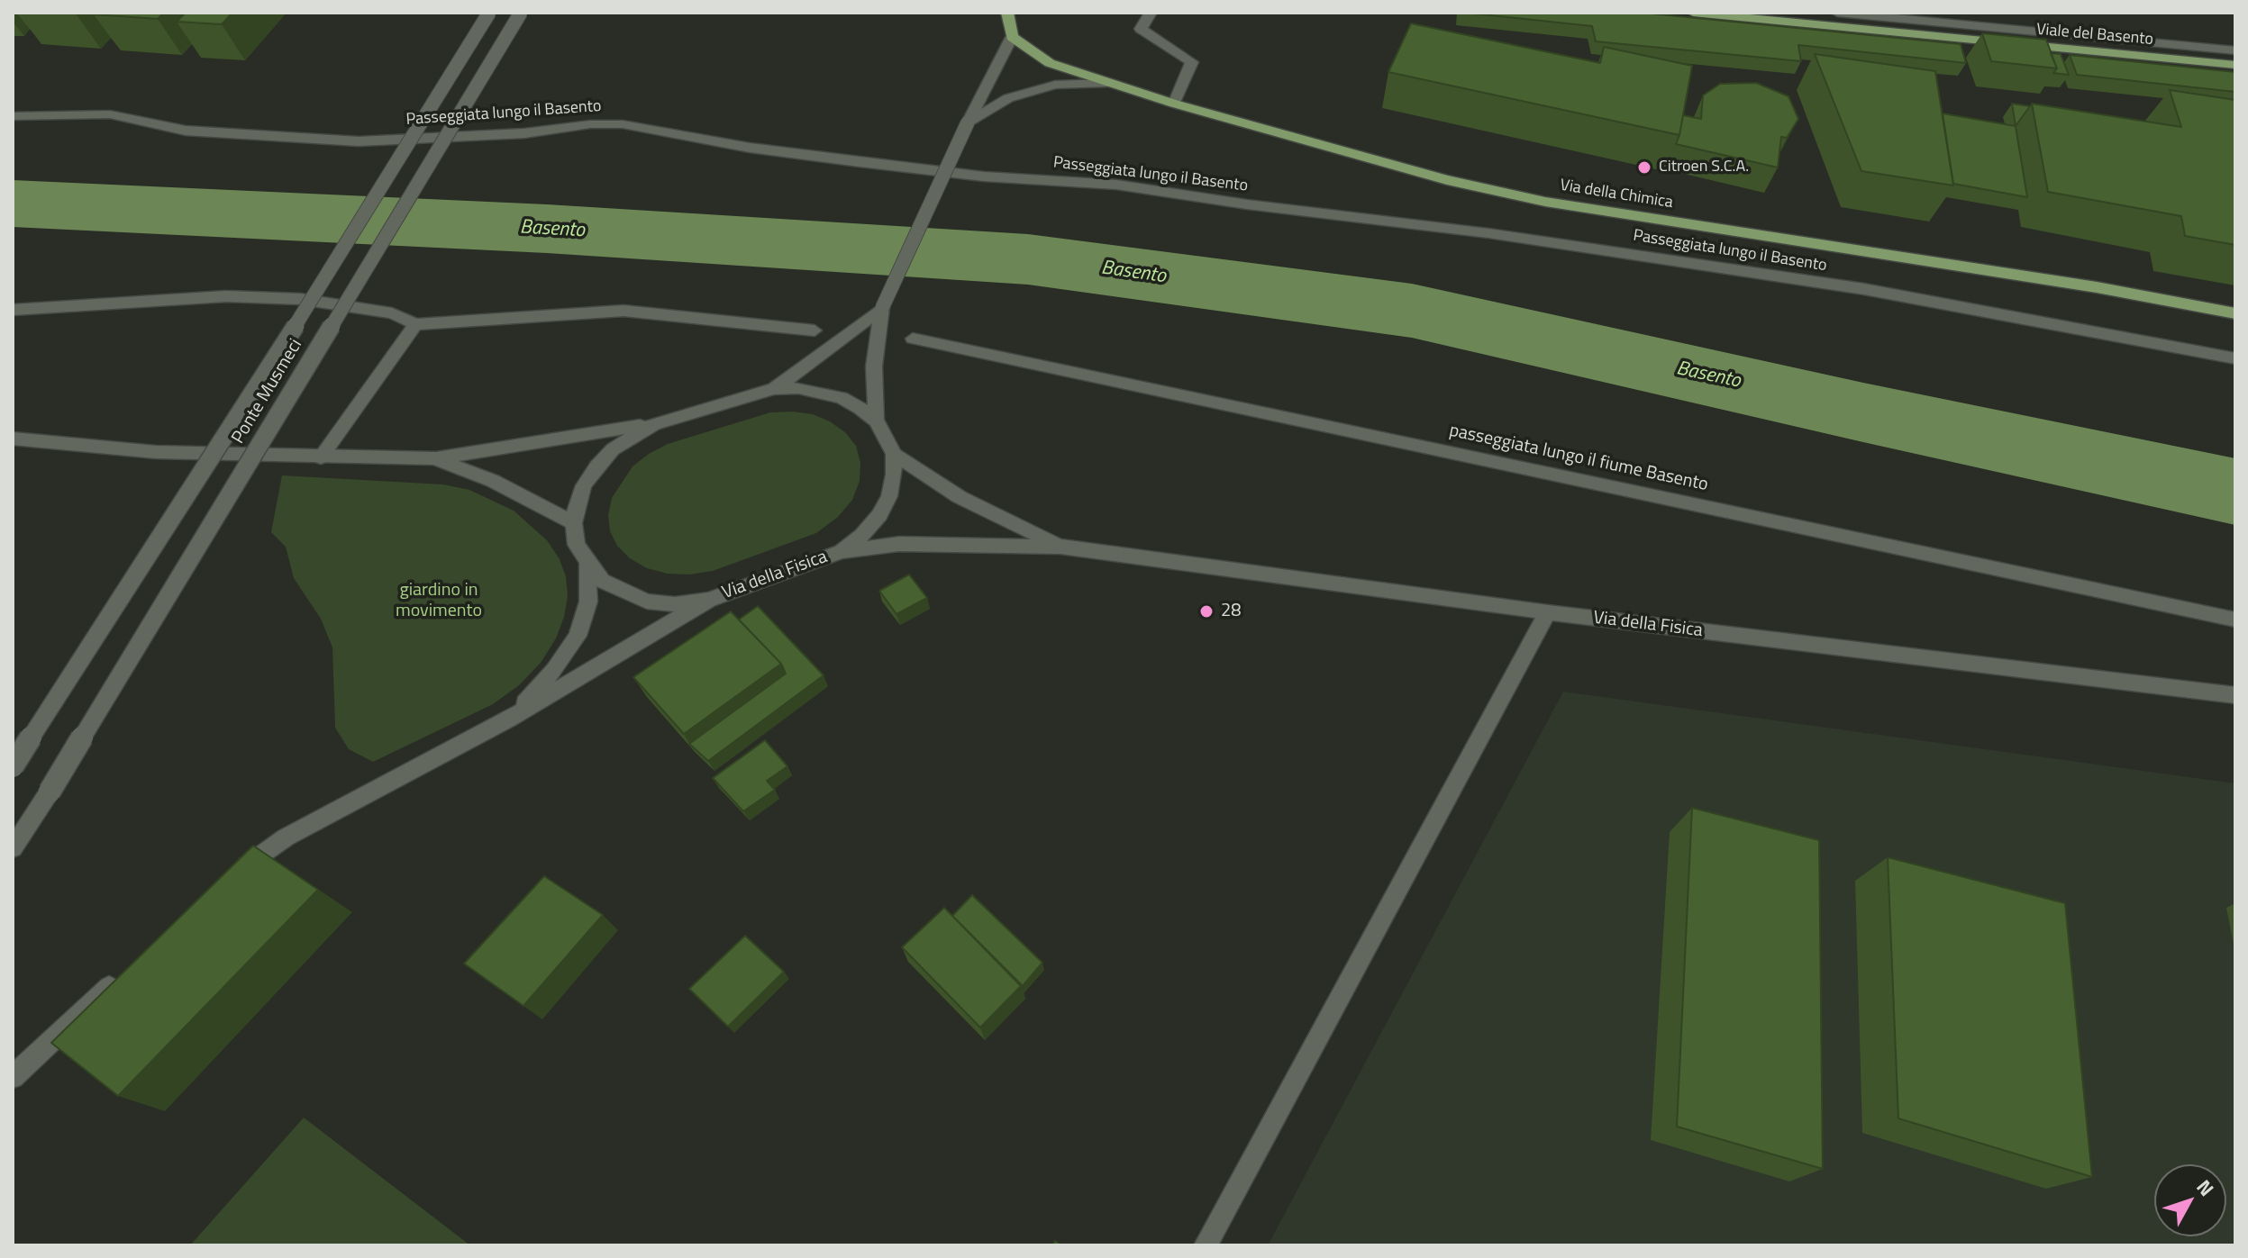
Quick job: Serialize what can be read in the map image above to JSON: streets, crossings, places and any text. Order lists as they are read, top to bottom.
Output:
{
  "streets": {
    "main road": ["Viale del Basento", "Via della Chimica"],
    "street": [
      "Passeggiata lungo il Basento",
      "Ponte Musmeci",
      "passeggiata lungo il fiume Basento",
      "Via della Fisica"
    ]
  },
  "water": ["Basento"],
  "parks": ["giardino in movimento"],
  "places": ["Citroen S.C.A.", "28"],
  "north": "top right"
}
